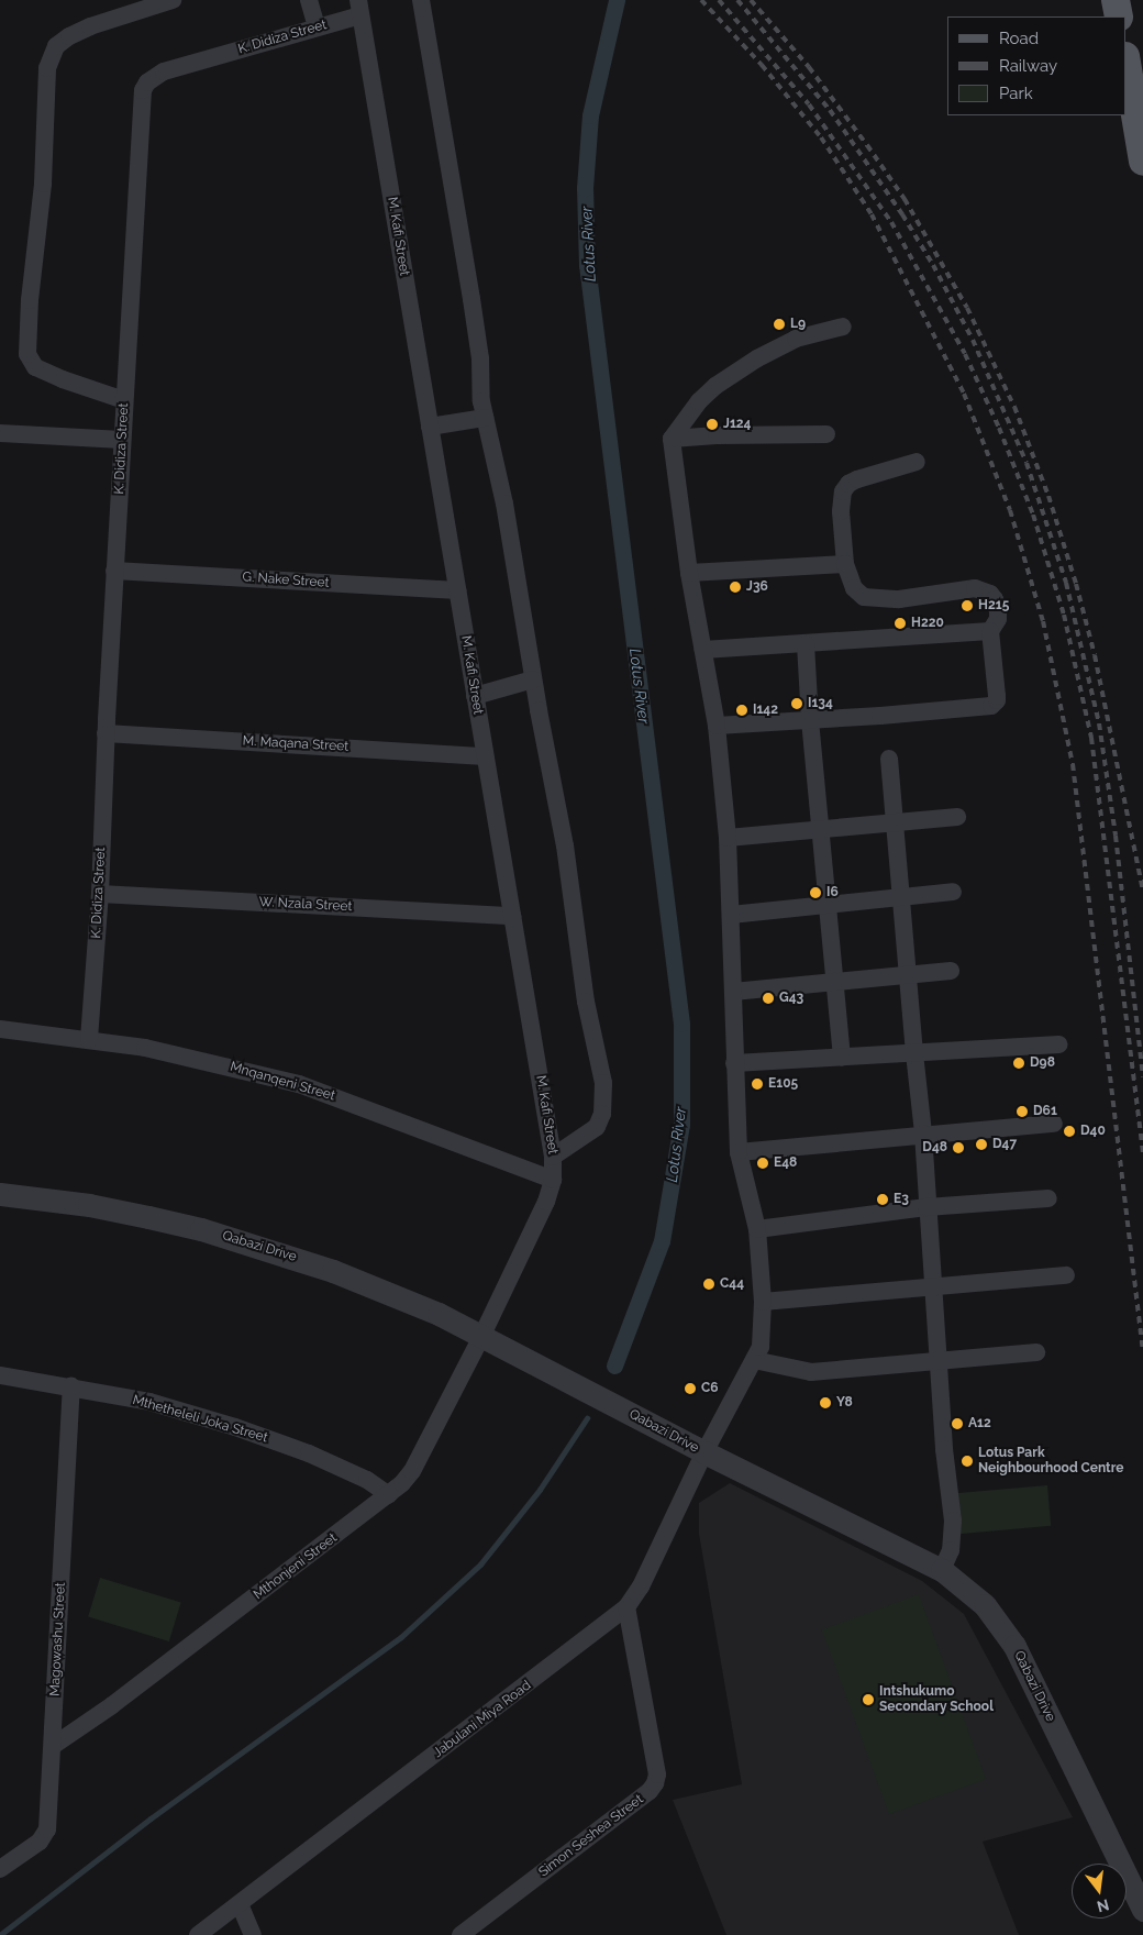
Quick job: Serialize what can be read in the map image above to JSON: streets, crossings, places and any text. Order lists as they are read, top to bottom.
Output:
{
  "streets": {
    "street": [
      "K. Didiza Street",
      "M. Kafi Street",
      "G. Nake Street",
      "M. Maqana Street",
      "W. Nzala Street",
      "Mnqanqeni Street",
      "Qabazi Drive",
      "Mthetheleli Joka Street",
      "Mthonjeni Street",
      "Magowashu Street",
      "Jabulani Miya Road",
      "Simon Seshea Street"
    ]
  },
  "crossings": [
    ["K. Didiza Street", "M. Kafi Street"],
    ["K. Didiza Street", "G. Nake Street"],
    ["K. Didiza Street", "M. Maqana Street"],
    ["K. Didiza Street", "W. Nzala Street"],
    ["K. Didiza Street", "Mnqanqeni Street"],
    ["M. Kafi Street", "G. Nake Street"],
    ["M. Kafi Street", "M. Maqana Street"],
    ["M. Kafi Street", "W. Nzala Street"],
    ["M. Kafi Street", "Mnqanqeni Street"],
    ["M. Kafi Street", "Qabazi Drive"],
    ["M. Kafi Street", "Mthonjeni Street"],
    ["Qabazi Drive", "Mthonjeni Street"],
    ["Qabazi Drive", "Jabulani Miya Road"],
    ["Mthetheleli Joka Street", "Mthonjeni Street"],
    ["Mthetheleli Joka Street", "Magowashu Street"],
    ["Mthonjeni Street", "Magowashu Street"],
    ["Jabulani Miya Road", "Simon Seshea Street"]
  ],
  "water": ["Lotus River"],
  "places": [
    "L9",
    "J124",
    "J36",
    "H215",
    "H220",
    "I134",
    "I142",
    "I6",
    "G43",
    "D98",
    "E105",
    "D61",
    "D40",
    "D47",
    "D48",
    "E48",
    "E3",
    "C44",
    "C6",
    "Y8",
    "A12",
    "Lotus Park Neighbourhood Centre",
    "Intshukumo Secondary School"
  ],
  "legend": ["Road", "Railway", "Park"],
  "north": "bottom"
}
